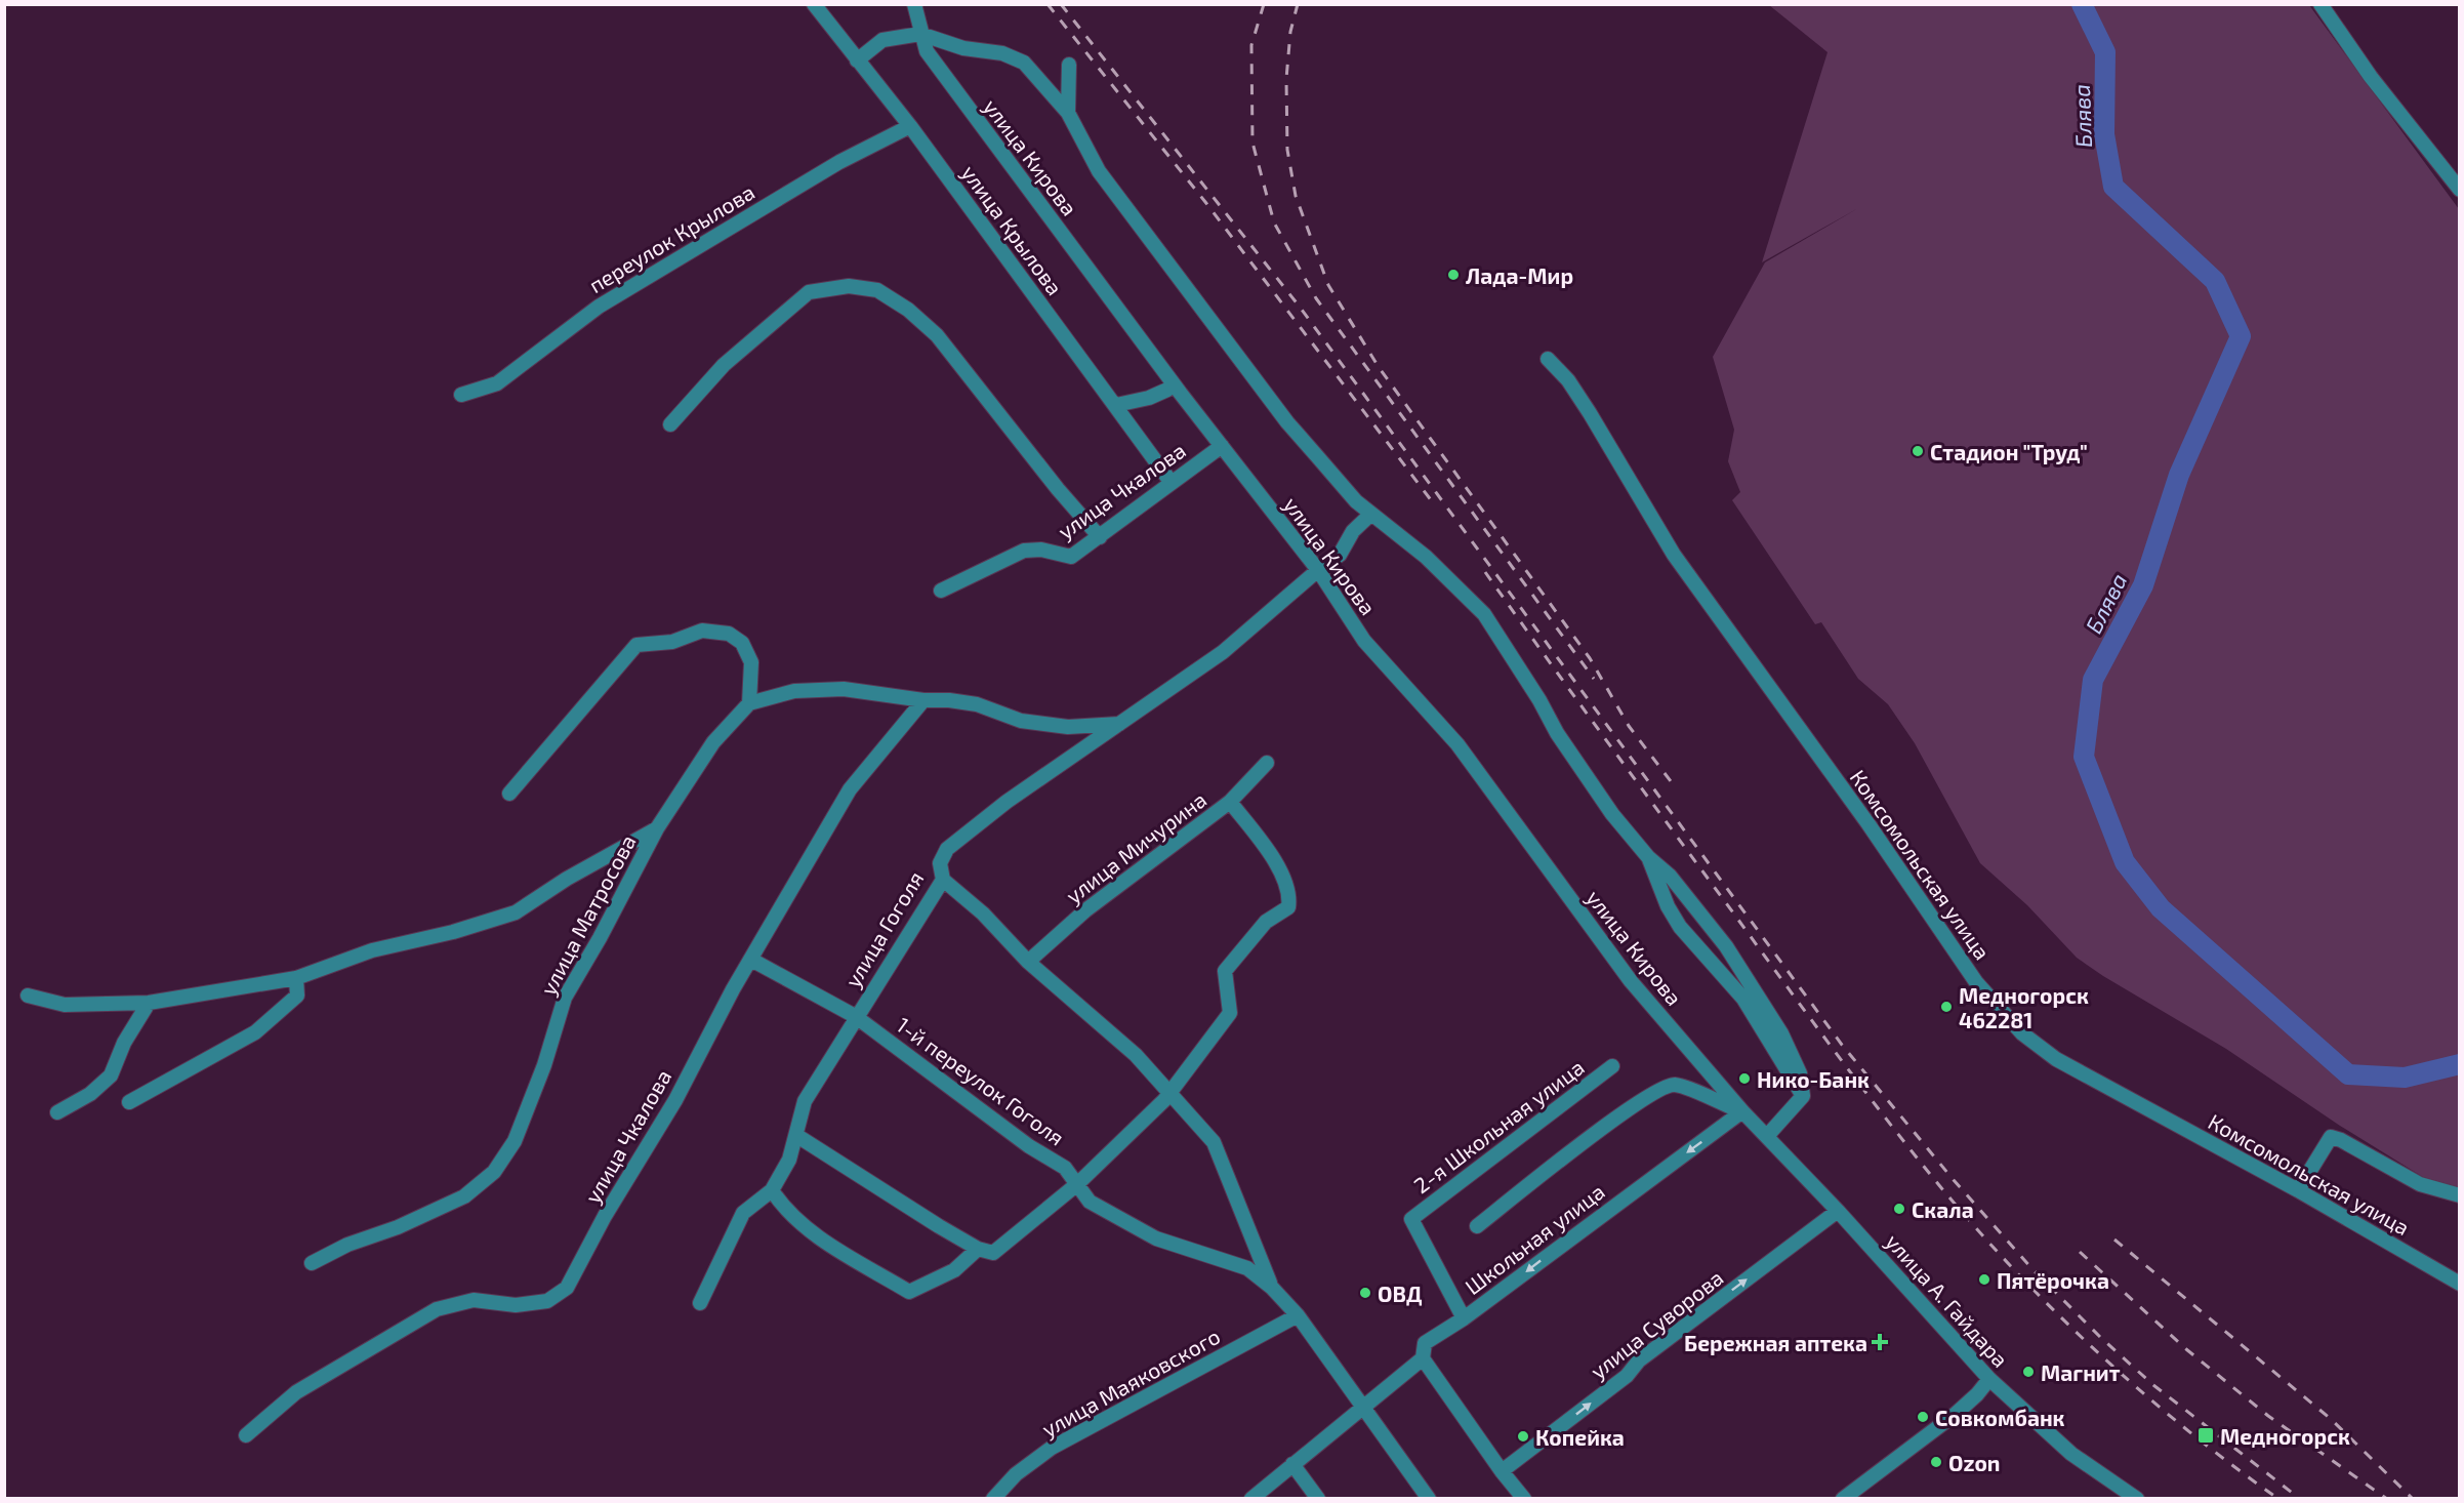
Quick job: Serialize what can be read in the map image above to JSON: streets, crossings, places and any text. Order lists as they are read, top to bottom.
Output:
{
  "streets": {
    "street": [
      "улица Кирова",
      "улица Крылова",
      "переулок Крылова",
      "улица Чкалова",
      "улица Мичурина",
      "Комсомольская улица",
      "улица Матросова",
      "улица Гоголя",
      "1-й переулок Гоголя",
      "2-я Школьная улица",
      "Школьная улица",
      "улица А. Гайдара",
      "улица Суворова",
      "улица Маяковского"
    ]
  },
  "crossings": [
    ["улица Кирова", "улица Чкалова"],
    ["улица Кирова", "улица Гоголя"],
    ["улица Кирова", "Школьная улица"],
    ["улица Кирова", "улица А. Гайдара"],
    ["улица Крылова", "переулок Крылова"],
    ["улица Крылова", "улица Чкалова"],
    ["улица Чкалова", "1-й переулок Гоголя"],
    ["улица Гоголя", "1-й переулок Гоголя"],
    ["2-я Школьная улица", "Школьная улица"],
    ["Школьная улица", "улица А. Гайдара"],
    ["улица А. Гайдара", "улица Суворова"]
  ],
  "one_way": ["Школьная улица", "улица Суворова"],
  "water": ["Блява"],
  "places": {
    "other": [
      "Лада-Мир",
      "Стадион \"Труд\"",
      "Медногорск 462281",
      "Нико-Банк",
      "Скала",
      "Пятёрочка",
      "ОВД",
      "Магнит",
      "Совкомбанк",
      "Копейка",
      "Ozon"
    ],
    "health": ["Бережная аптека"],
    "transit": ["Медногорск"]
  }
}
